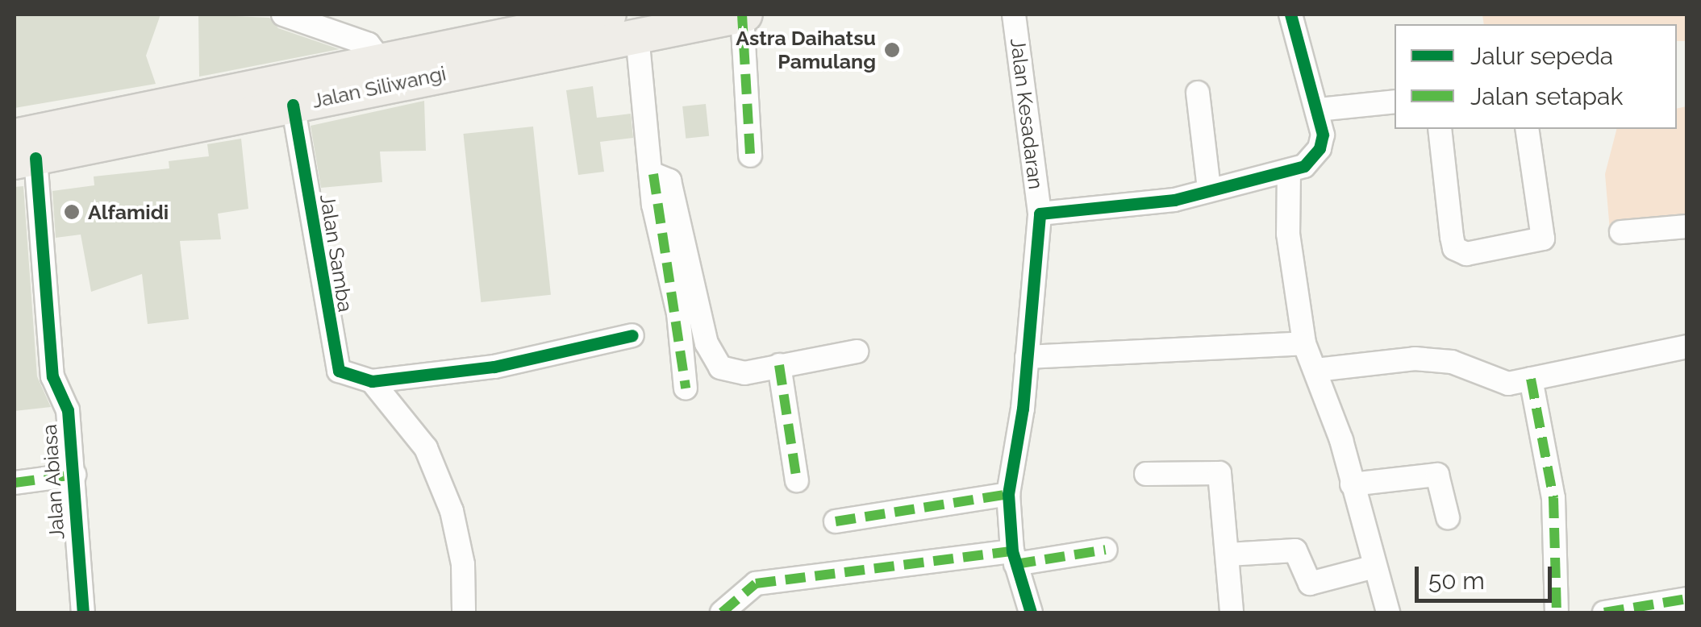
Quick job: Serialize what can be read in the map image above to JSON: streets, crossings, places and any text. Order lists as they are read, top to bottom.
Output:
{
  "streets": {
    "main road": ["Jalan Siliwangi"],
    "street": ["Jalan Kesadaran", "Jalan Samba", "Jalan Abiasa"]
  },
  "crossings": [
    ["Jalan Siliwangi", "Jalan Samba"],
    ["Jalan Siliwangi", "Jalan Abiasa"]
  ],
  "places": ["Astra Daihatsu Pamulang", "Alfamidi"],
  "legend": ["Jalur sepeda", "Jalan setapak"],
  "scale_bar": "50 m"
}
